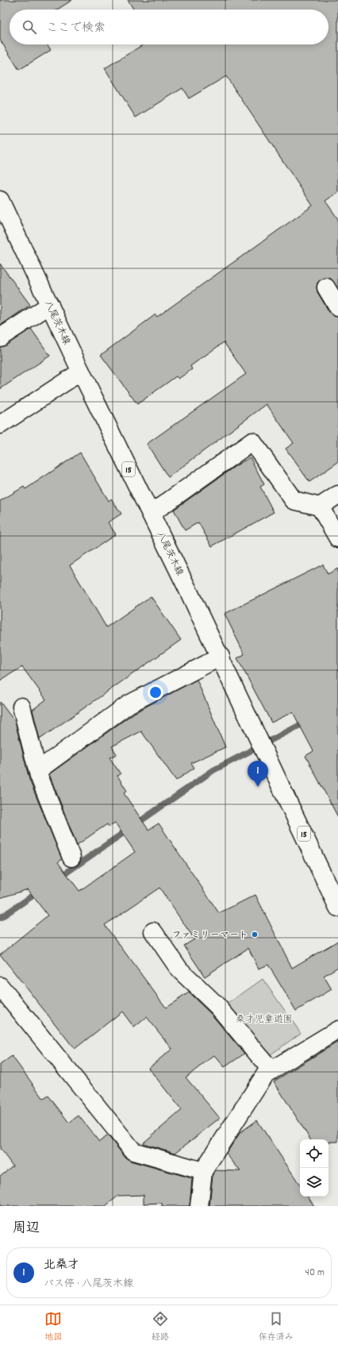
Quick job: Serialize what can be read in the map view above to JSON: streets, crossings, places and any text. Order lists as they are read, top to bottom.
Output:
{
  "streets": {
    "street": ["八尾茨木線", "15"]
  },
  "parks": ["桑才児童遊園"],
  "places": ["ファミリーマート"],
  "page": {
    "search": "ここで検索",
    "pins": "1",
    "heading": "周辺",
    "list": [
      {
        "mark": "1",
        "name": "北桑才",
        "note": "バス停 · 八尾茨木線",
        "value": "40 m"
      }
    ],
    "nav": ["地図", "経路", "保存済み"]
  }
}
